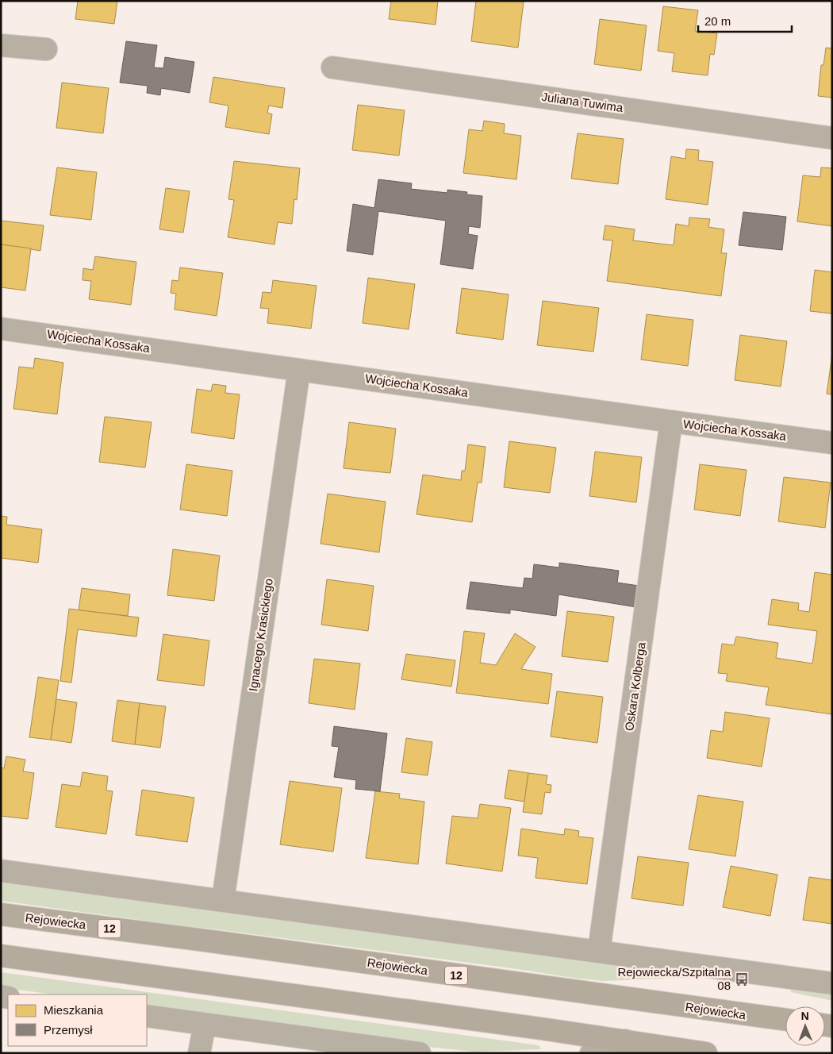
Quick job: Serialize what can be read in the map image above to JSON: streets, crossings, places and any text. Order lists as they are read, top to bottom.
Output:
{
  "streets": {
    "highway": ["Rejowiecka", "12"],
    "street": [
      "Juliana Tuwima",
      "Wojciecha Kossaka",
      "Ignacego Krasickiego",
      "Oskara Kolberga"
    ]
  },
  "crossings": [
    ["Wojciecha Kossaka", "Ignacego Krasickiego"],
    ["Wojciecha Kossaka", "Oskara Kolberga"]
  ],
  "places": {
    "bus stop": ["Rejowiecka/Szpitalna 08"]
  },
  "legend": ["Mieszkania", "Przemysł"],
  "scale_bar": "20 m",
  "north": "top"
}
